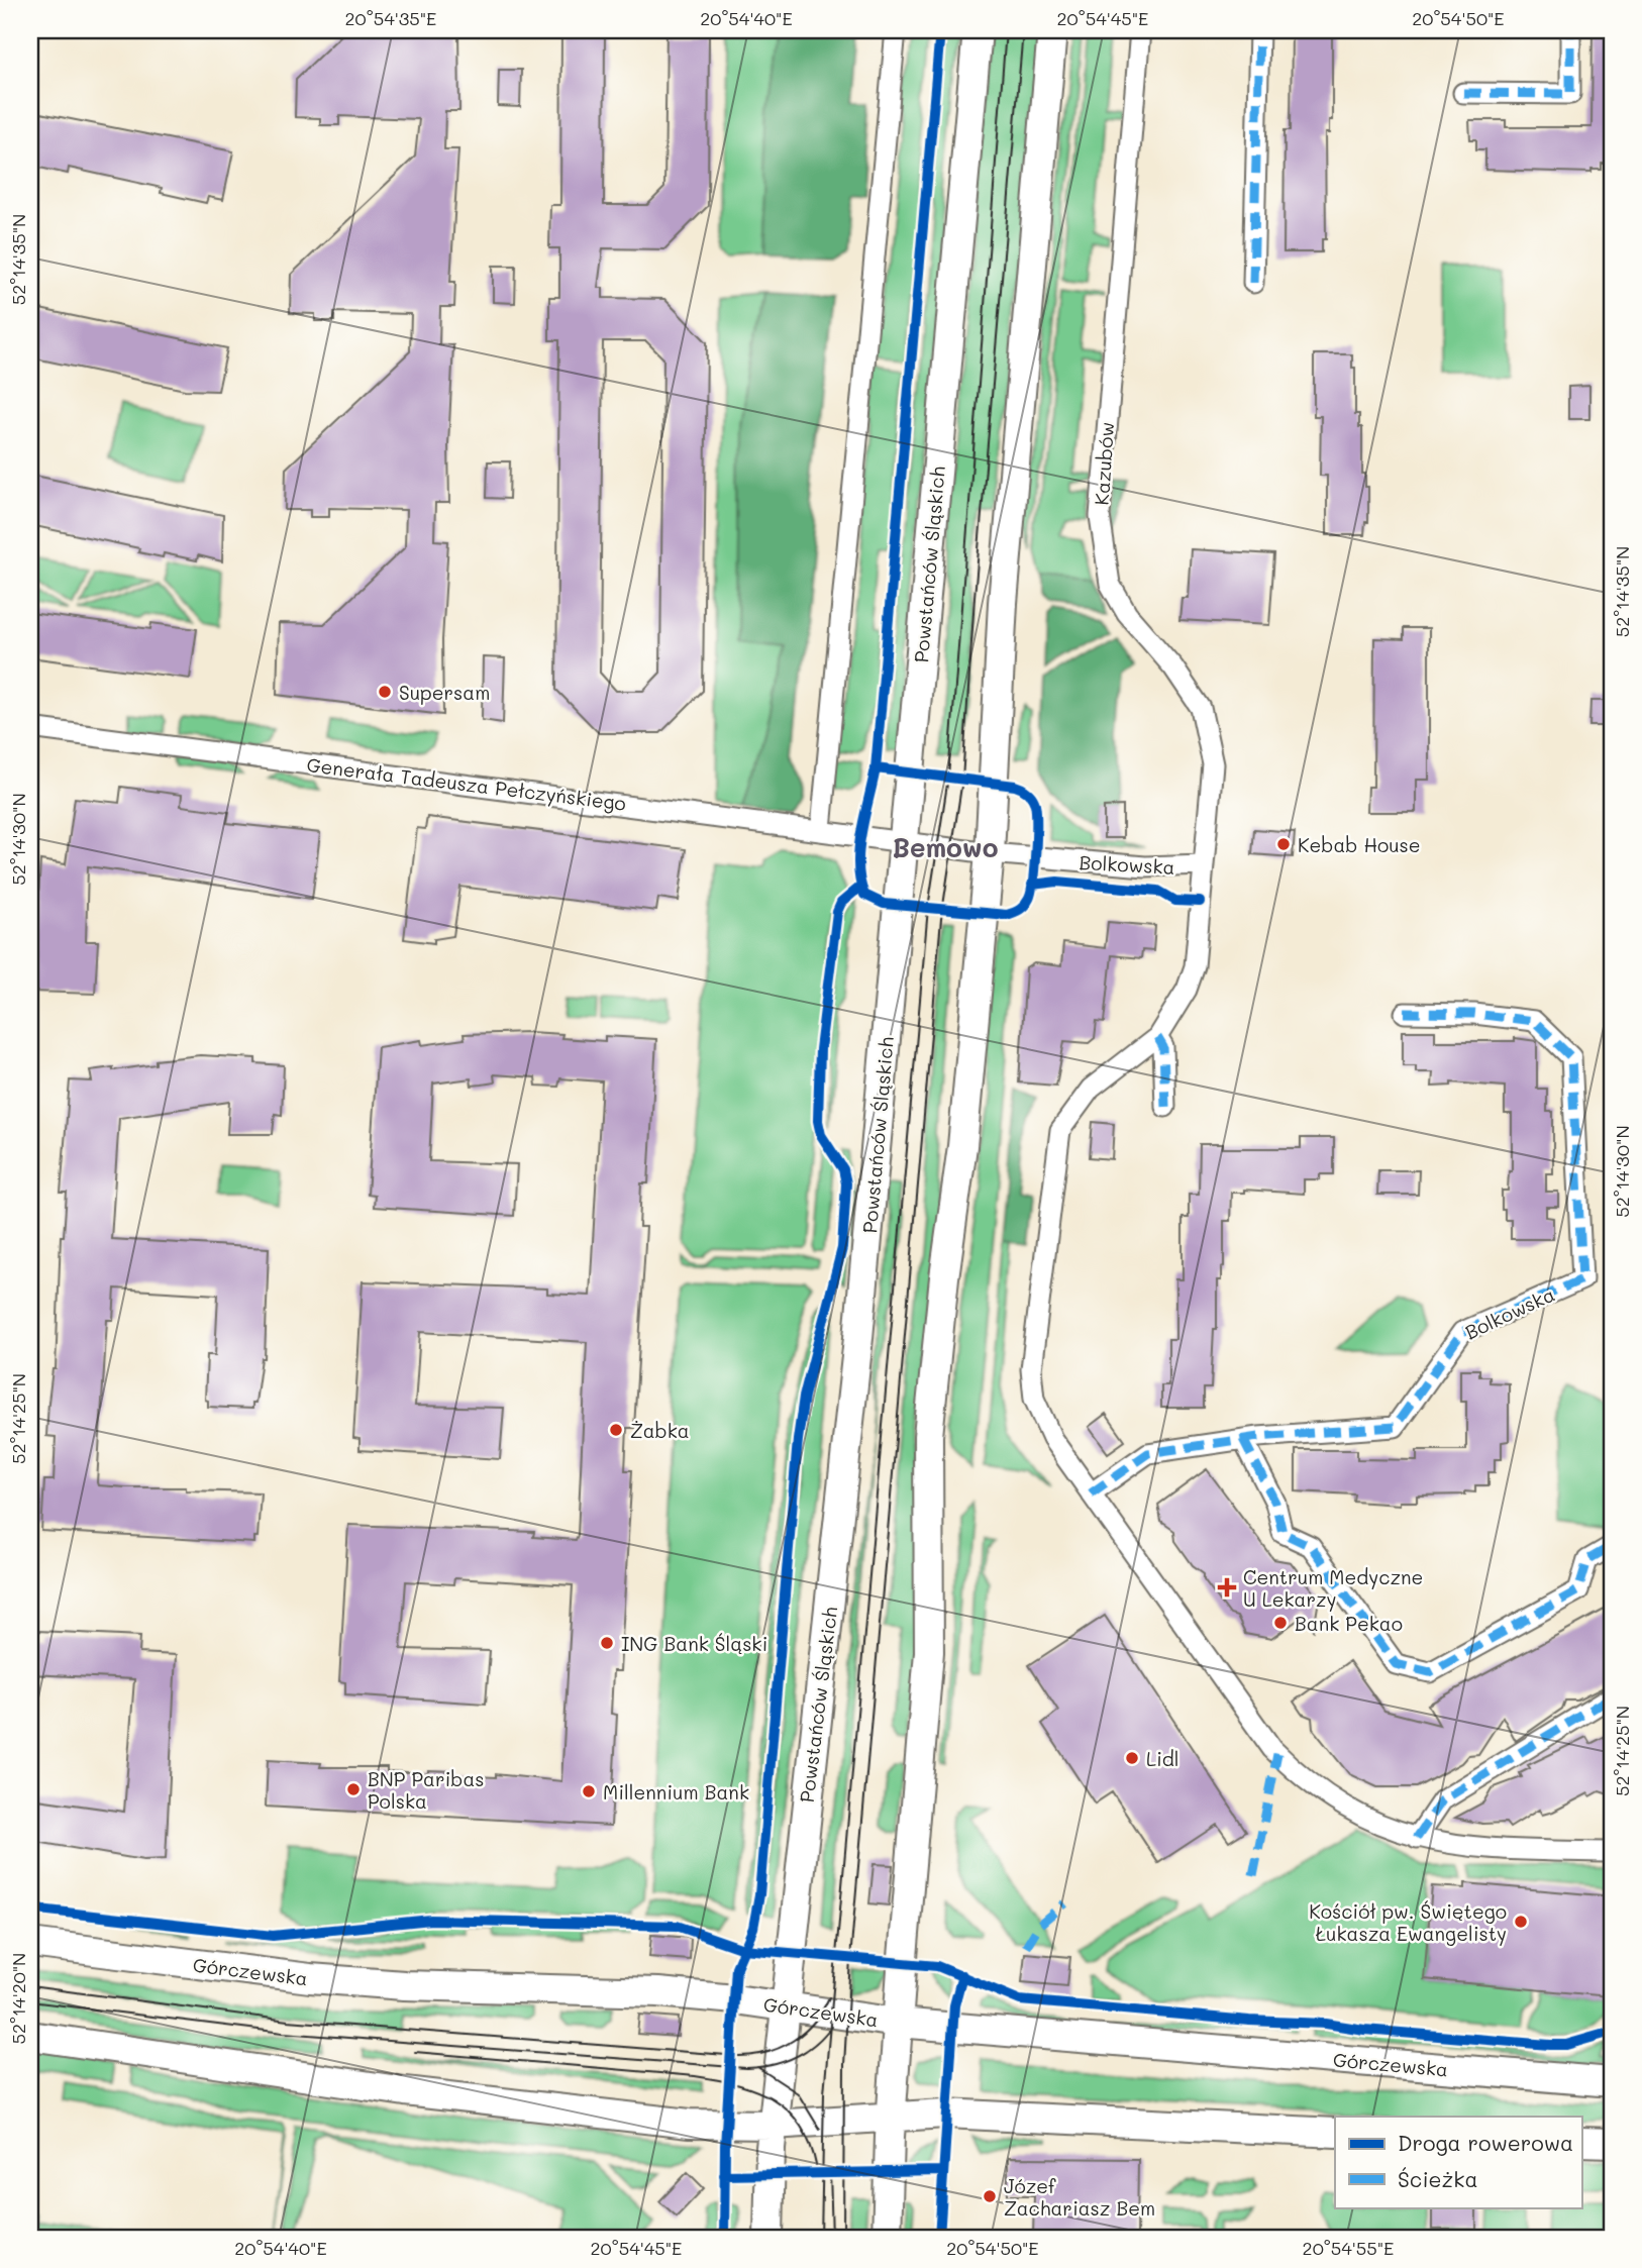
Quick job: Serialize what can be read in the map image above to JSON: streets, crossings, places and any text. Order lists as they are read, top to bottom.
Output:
{
  "streets": {
    "main road": ["Powstańców Śląskich", "Górczewska"],
    "street": ["Kazubów", "Generała Tadeusza Pełczyńskiego", "Bolkowska"]
  },
  "crossings": [
    ["Kazubów", "Bolkowska"],
    ["Powstańców Śląskich", "Generała Tadeusza Pełczyńskiego"],
    ["Powstańców Śląskich", "Bolkowska"],
    ["Powstańców Śląskich", "Górczewska"],
    ["Generała Tadeusza Pełczyńskiego", "Bolkowska"]
  ],
  "districts": ["Bemowo"],
  "places": {
    "other": [
      "Supersam",
      "Kebab House",
      "Żabka",
      "Bank Pekao",
      "ING Bank Śląski",
      "Lidl",
      "BNP Paribas Polska",
      "Millennium Bank",
      "Kościół pw. Świętego Łukasza Ewangelisty",
      "Józef Zachariasz Bem"
    ],
    "health": ["Centrum Medyczne U Lekarzy"]
  },
  "legend": ["Droga rowerowa", "Ścieżka"],
  "coordinates": [
    "20°54'35\"E",
    "20°54'40\"E",
    "20°54'45\"E",
    "20°54'50\"E",
    "52°14'35\"N",
    "52°14'30\"N",
    "52°14'25\"N",
    "52°14'20\"N",
    "20°54'55\"E"
  ]
}
